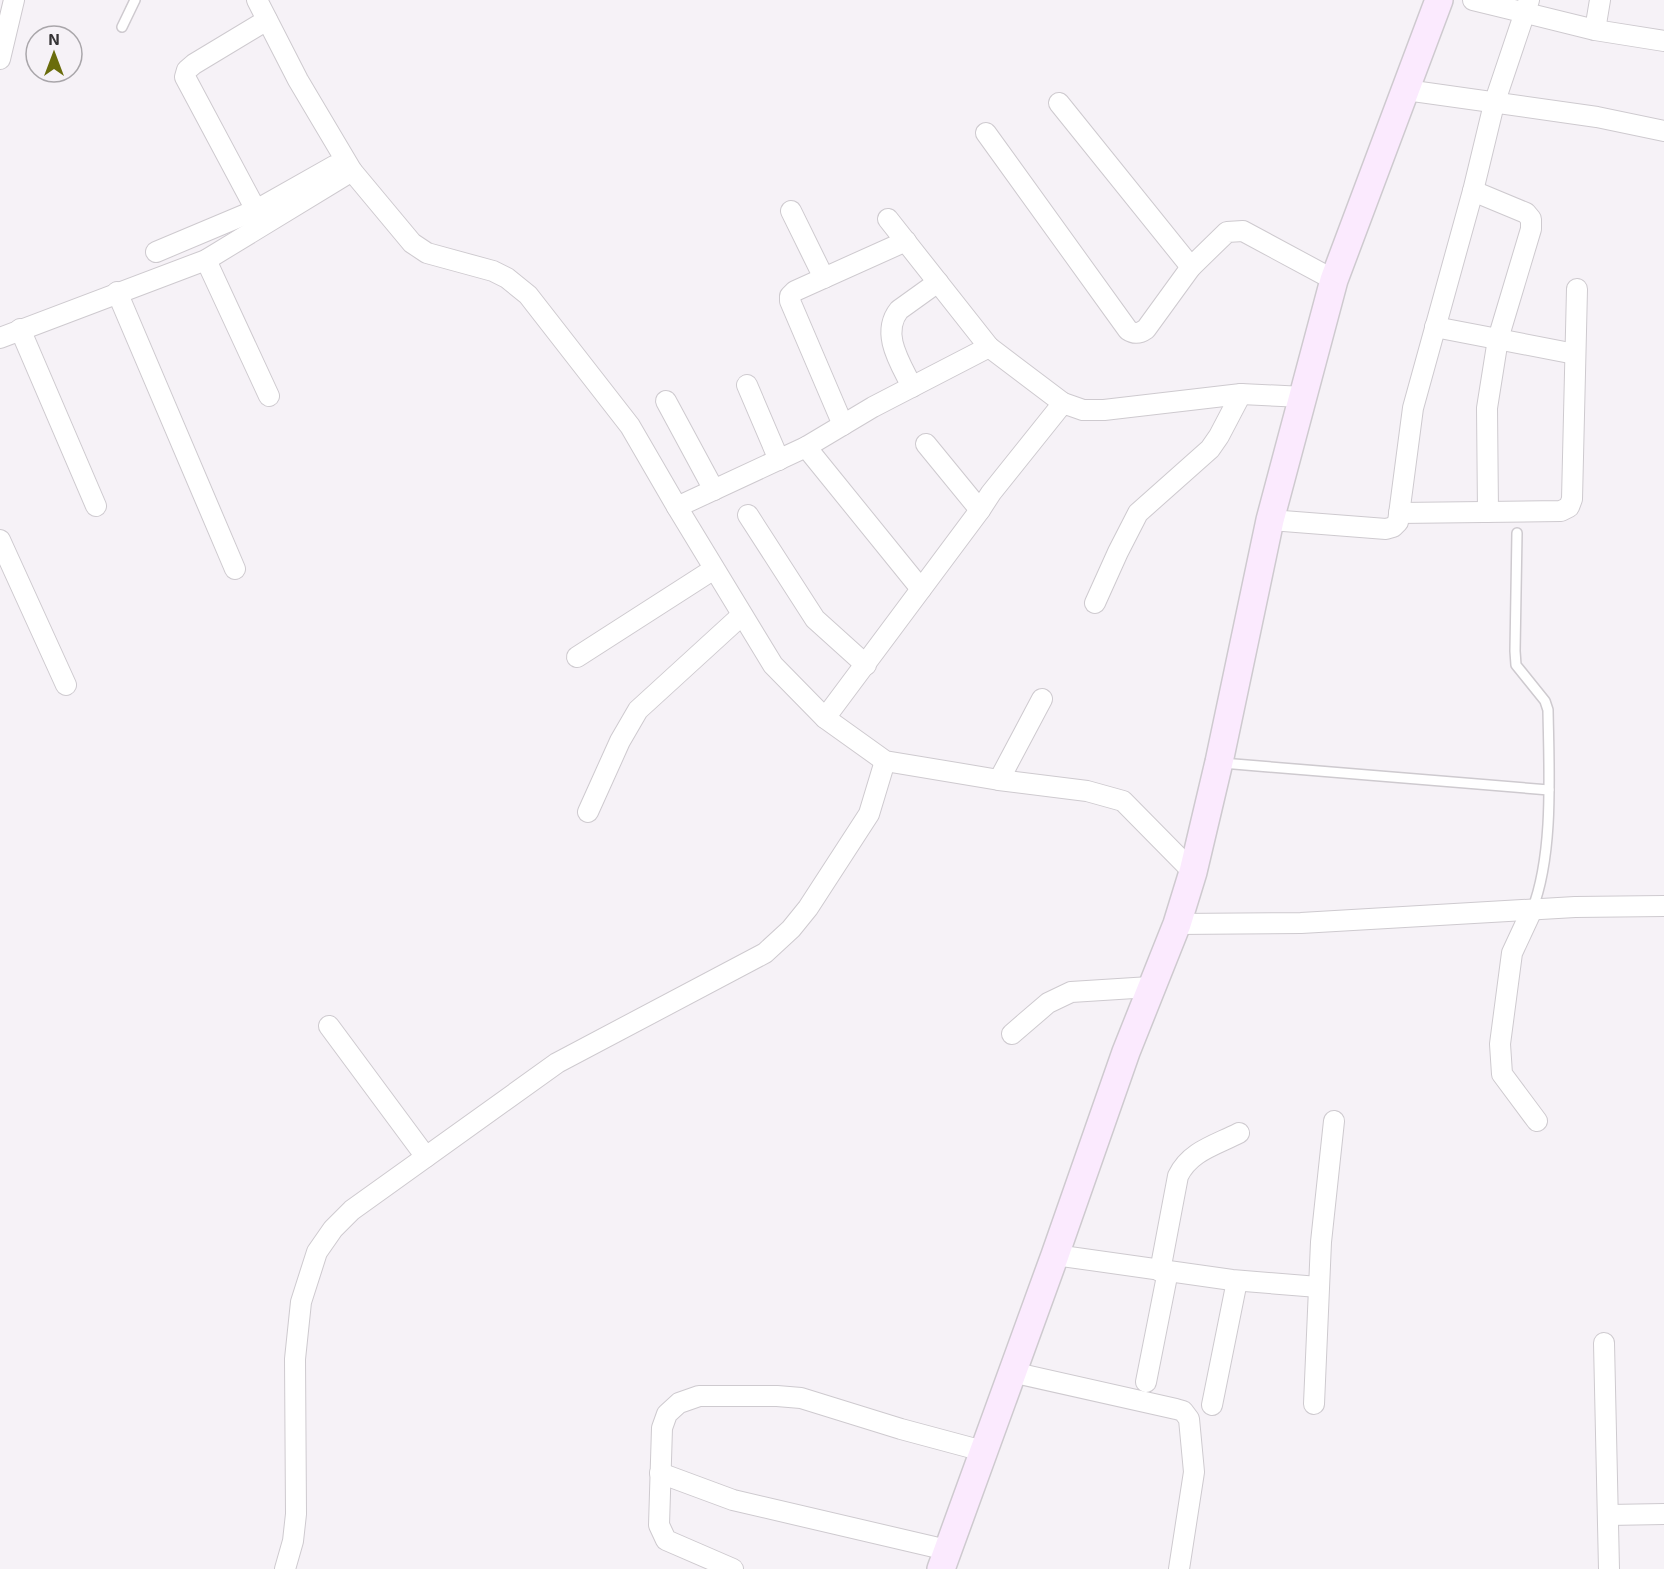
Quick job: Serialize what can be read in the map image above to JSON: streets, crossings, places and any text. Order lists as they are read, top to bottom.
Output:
{
  "north": "top"
}
